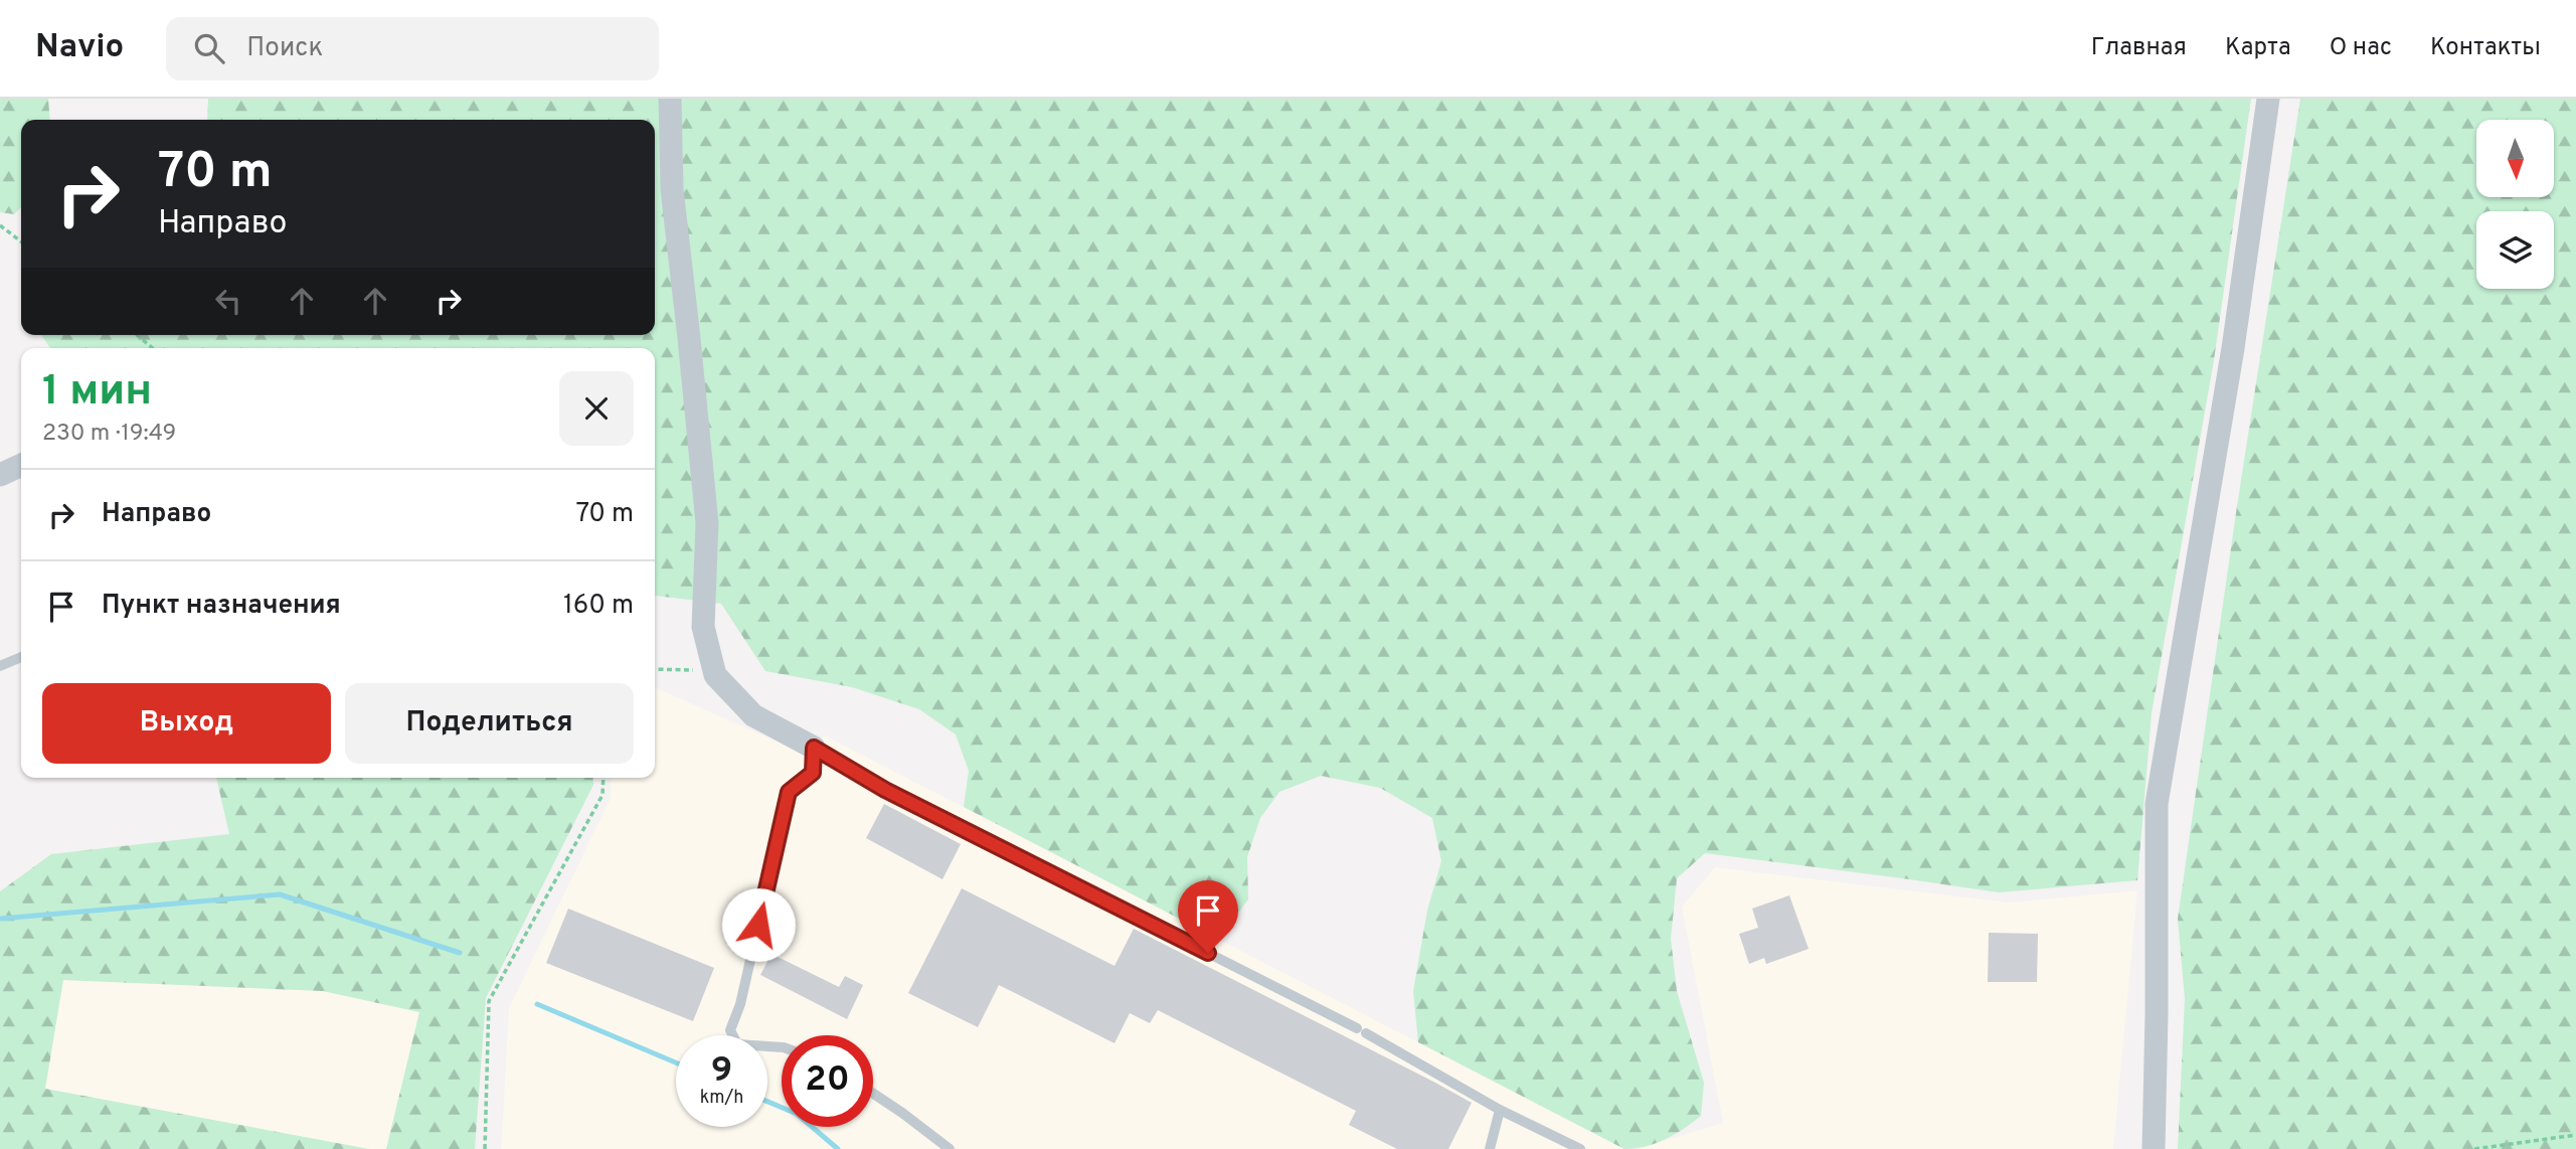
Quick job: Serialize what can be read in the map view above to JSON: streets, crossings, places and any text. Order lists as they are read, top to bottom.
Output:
{
  "north": "bottom",
  "page": {
    "header": "Navio",
    "search": "Поиск",
    "nav": [
      "Главная",
      "Карта",
      "О нас",
      "Контакты"
    ],
    "turn": ["70 m", "Направо"],
    "heading": ["1 мин", "230 m · 19:49"],
    "list": [
      {
        "name": "Направо",
        "value": "70 m"
      },
      {
        "name": "Пункт назначения",
        "value": "160 m"
      }
    ],
    "buttons": ["Выход", "Поделиться"],
    "speed": "9 km/h",
    "limit": "20"
  }
}
